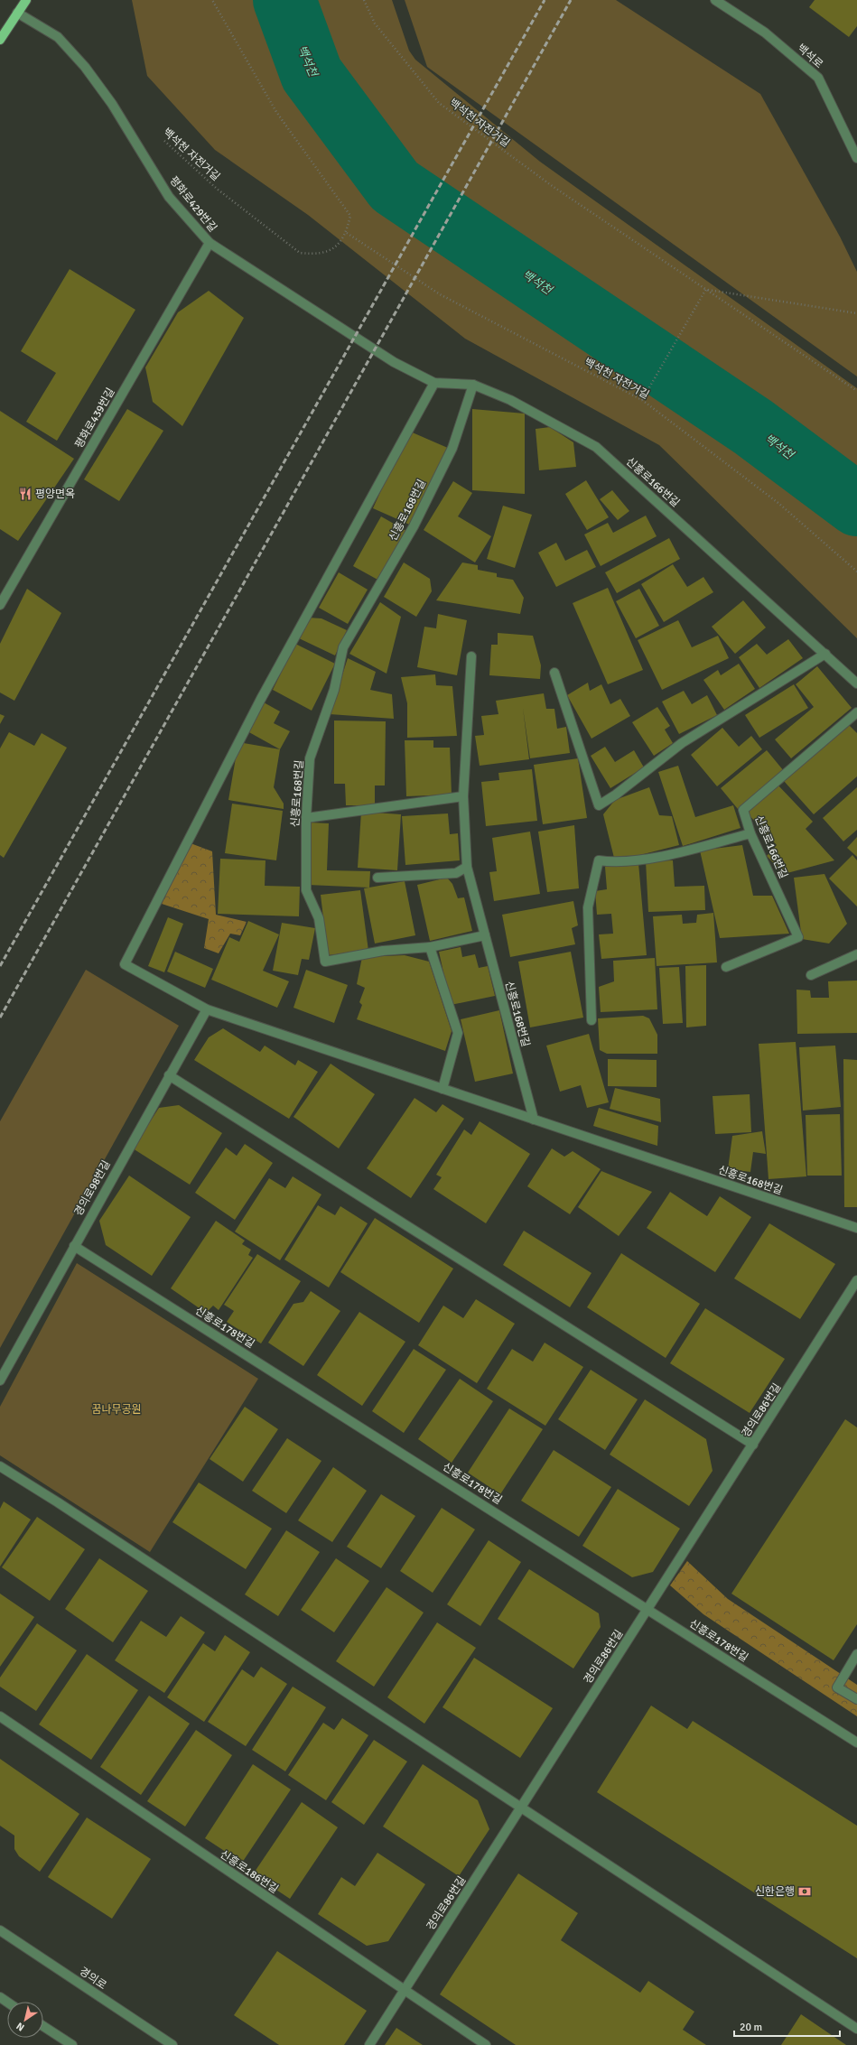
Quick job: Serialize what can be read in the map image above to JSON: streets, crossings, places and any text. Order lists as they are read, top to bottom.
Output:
{
  "streets": {
    "street": [
      "백석로",
      "평화로429번길",
      "평화로439번길",
      "신흥로166번길",
      "신흥로168번길",
      "경의로98번길",
      "신흥로178번길",
      "경의로86번길",
      "신흥로186번길",
      "경의로"
    ],
    "path": ["백석천 자전거길"]
  },
  "crossings": [
    ["평화로429번길", "평화로439번길"],
    ["평화로429번길", "신흥로166번길"],
    ["평화로429번길", "신흥로168번길"],
    ["신흥로166번길", "신흥로168번길"],
    ["신흥로168번길", "경의로98번길"],
    ["경의로98번길", "신흥로178번길"],
    ["신흥로178번길", "경의로86번길"],
    ["경의로86번길", "신흥로186번길"]
  ],
  "water": ["백석천"],
  "parks": ["꿈나무공원"],
  "places": {
    "restaurant": ["평양면옥"],
    "bank": ["신한은행"]
  },
  "scale_bar": "20 m",
  "north": "bottom left"
}
